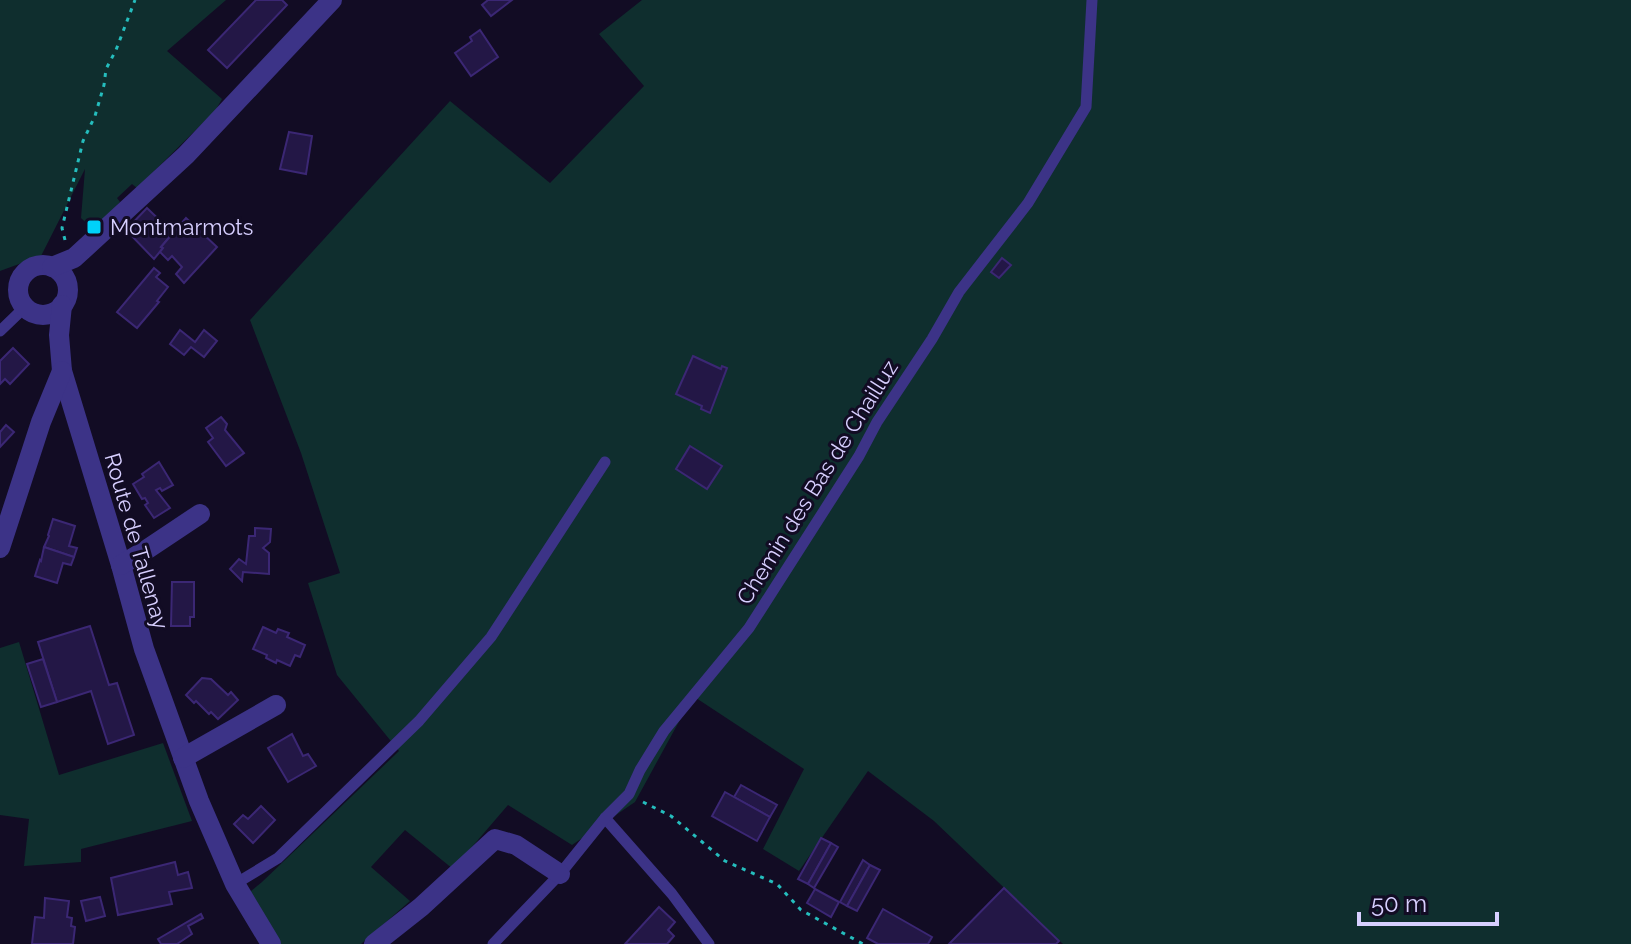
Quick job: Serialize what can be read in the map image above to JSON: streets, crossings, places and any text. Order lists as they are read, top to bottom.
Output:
{
  "streets": {
    "street": ["Route de Tallenay"],
    "lane": ["Chemin des Bas de Chailluz"]
  },
  "places": {
    "transit": ["Montmarmots"]
  },
  "scale_bar": "50 m"
}
